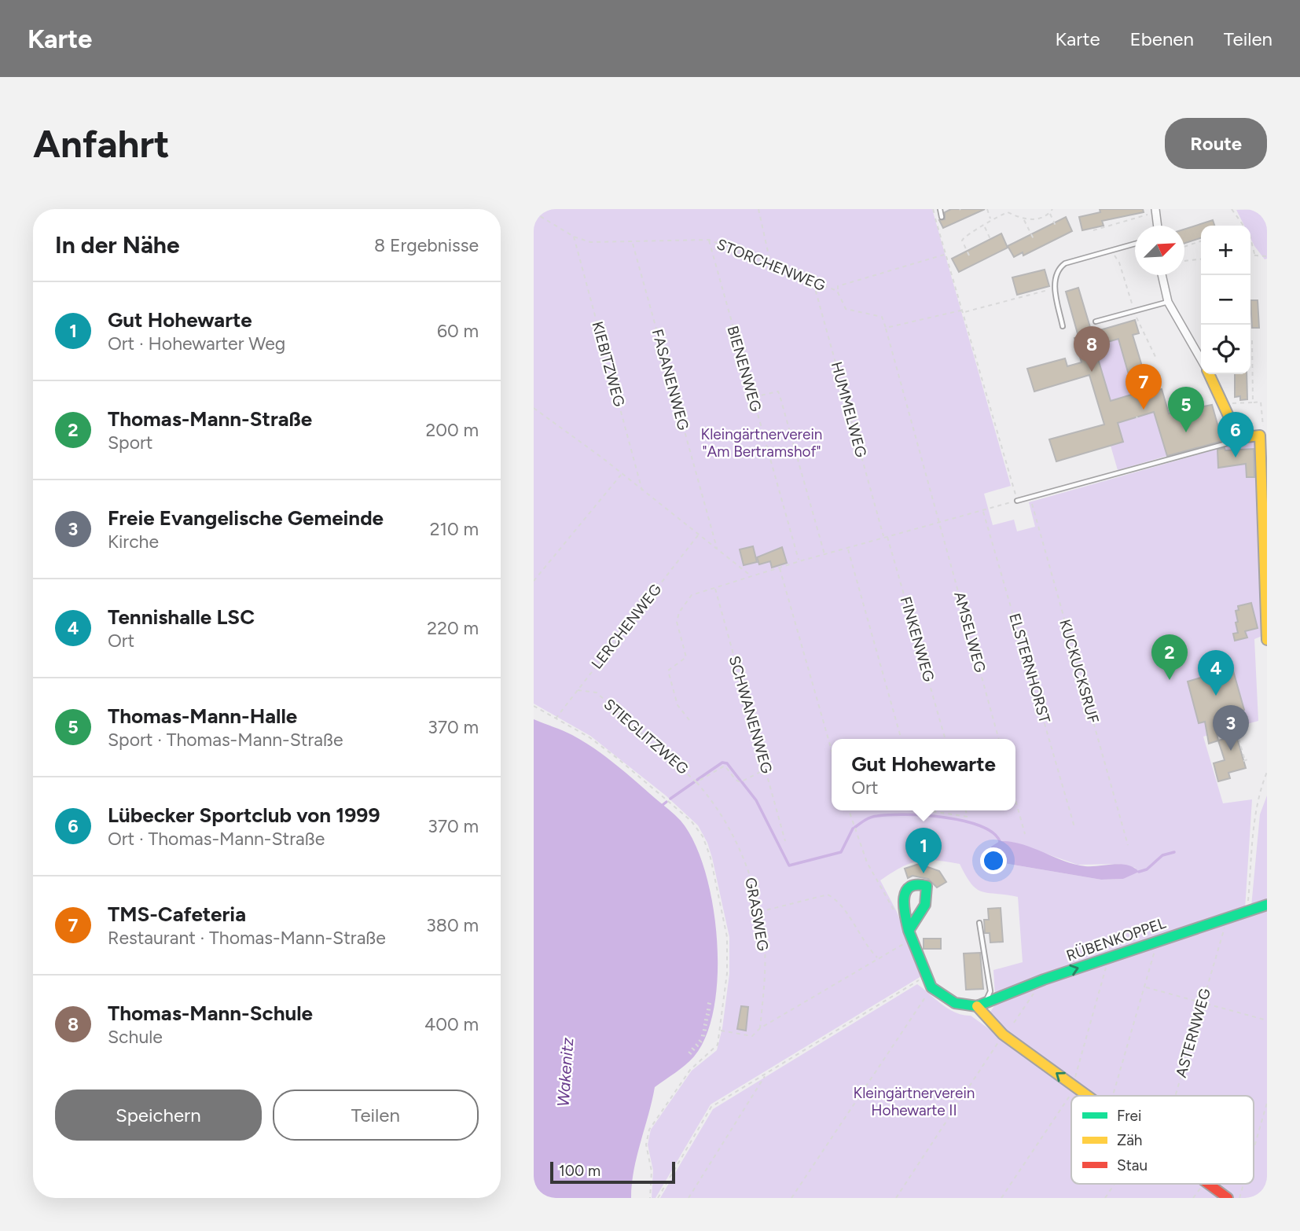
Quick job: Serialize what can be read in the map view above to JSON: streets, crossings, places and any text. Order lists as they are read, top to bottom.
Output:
{
  "streets": {
    "street": ["RÜBENKOPPEL"],
    "path": [
      "STORCHENWEG",
      "KIEBITZWEG",
      "BIENENWEG",
      "FASANENWEG",
      "HUMMELWEG",
      "LERCHENWEG",
      "AMSELWEG",
      "FINKENWEG",
      "ELSTERNHORST",
      "KUCKUCKSRUF",
      "SCHWANENWEG",
      "STIEGLITZWEG",
      "GRASWEG",
      "ASTERNWEG"
    ]
  },
  "crossings": [
    ["STORCHENWEG", "KIEBITZWEG"],
    ["STORCHENWEG", "BIENENWEG"],
    ["STORCHENWEG", "FASANENWEG"],
    ["STORCHENWEG", "HUMMELWEG"],
    ["STORCHENWEG", "AMSELWEG"],
    ["LERCHENWEG", "STIEGLITZWEG"],
    ["SCHWANENWEG", "STIEGLITZWEG"],
    ["STIEGLITZWEG", "GRASWEG"],
    ["RÜBENKOPPEL", "ASTERNWEG"]
  ],
  "water": ["Wakenitz"],
  "parks": ["Kleingärtnerverein \"Am Bertramshof\"", "Kleingärtnerverein Hohewarte II"],
  "legend": ["Frei", "Zäh", "Stau"],
  "scale_bar": "100 m",
  "north": "top right",
  "page": {
    "header": "Karte",
    "nav": ["Karte", "Ebenen", "Teilen"],
    "buttons": [
      "Route",
      ["Speichern", "Teilen"]
    ],
    "title": "Anfahrt",
    "heading": ["In der Nähe", "8 Ergebnisse"],
    "map_buttons": ["+", "−"],
    "list": [
      {
        "mark": "1",
        "name": "Gut Hohewarte",
        "note": "Ort · Hohewarter Weg",
        "value": "60 m"
      },
      {
        "mark": "2",
        "name": "Thomas-Mann-Straße",
        "note": "Sport",
        "value": "200 m"
      },
      {
        "mark": "3",
        "name": "Freie Evangelische Gemeinde",
        "note": "Kirche",
        "value": "210 m"
      },
      {
        "mark": "4",
        "name": "Tennishalle LSC",
        "note": "Ort",
        "value": "220 m"
      },
      {
        "mark": "5",
        "name": "Thomas-Mann-Halle",
        "note": "Sport · Thomas-Mann-Straße",
        "value": "370 m"
      },
      {
        "mark": "6",
        "name": "Lübecker Sportclub von 1999",
        "note": "Ort · Thomas-Mann-Straße",
        "value": "370 m"
      },
      {
        "mark": "7",
        "name": "TMS-Cafeteria",
        "note": "Restaurant · Thomas-Mann-Straße",
        "value": "380 m"
      },
      {
        "mark": "8",
        "name": "Thomas-Mann-Schule",
        "note": "Schule",
        "value": "400 m"
      }
    ],
    "pins": [
      "8",
      "7",
      "5",
      "6",
      "2",
      "4",
      "3",
      "1"
    ],
    "popup": ["Gut Hohewarte", "Ort"],
    "scale": "100 m"
  }
}
